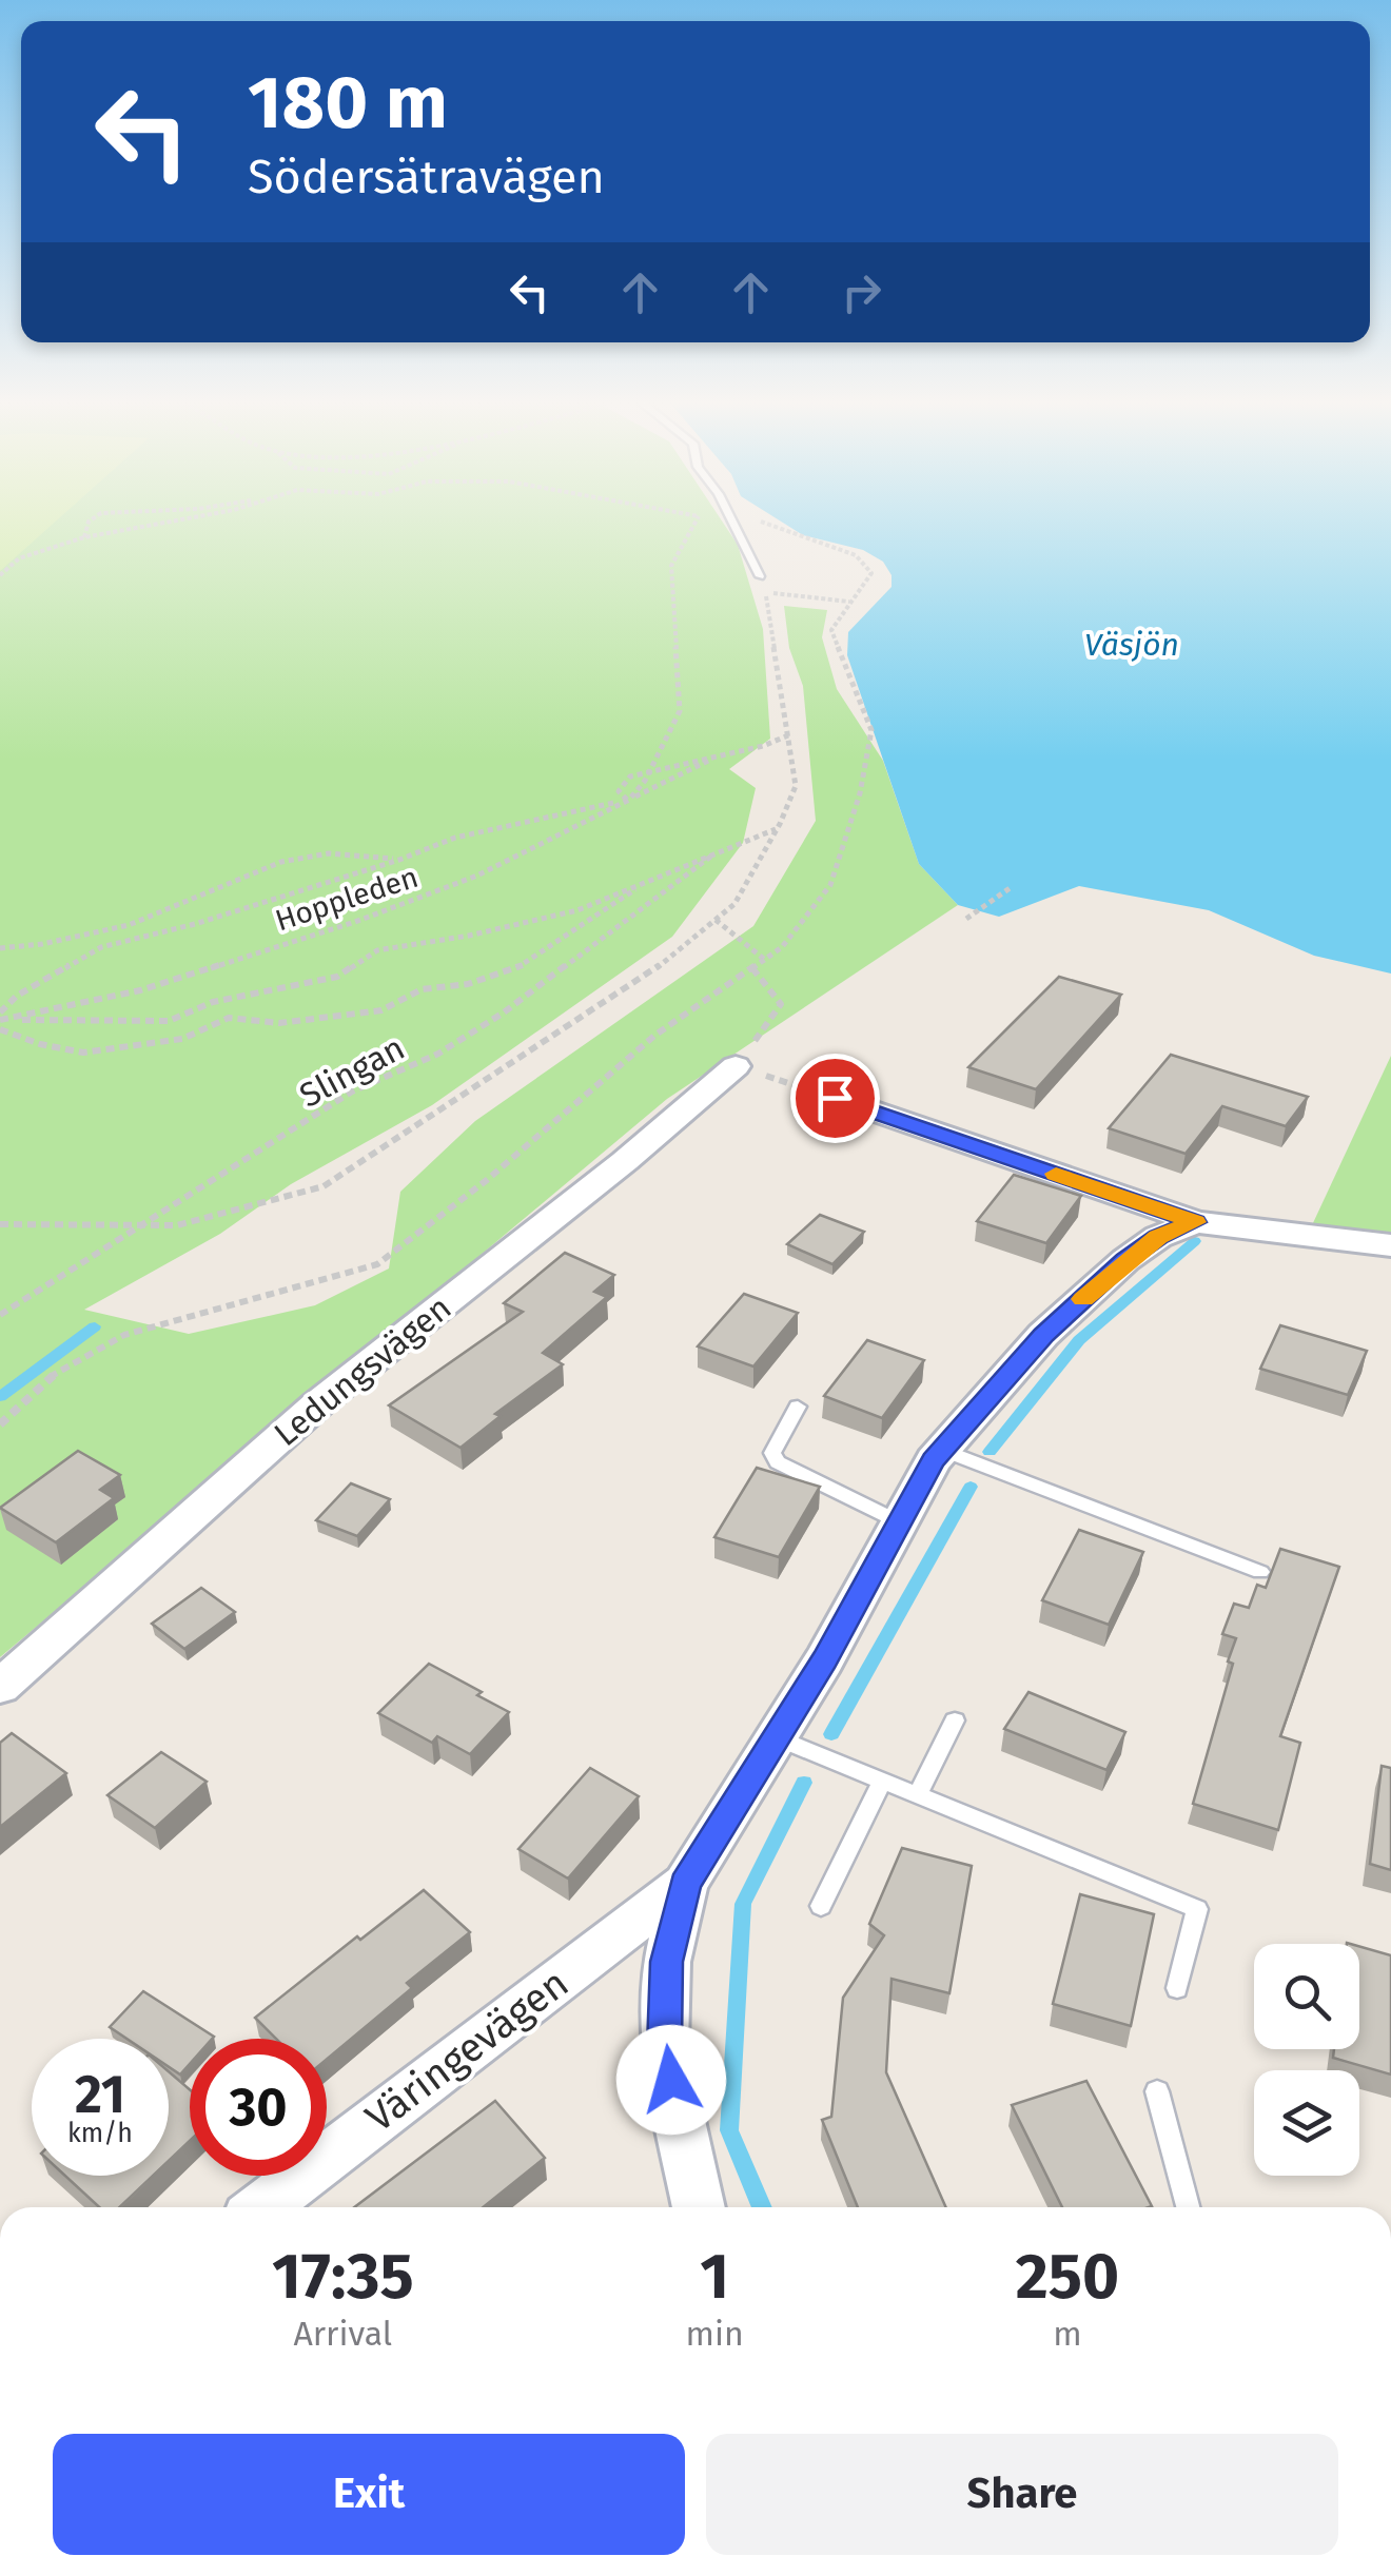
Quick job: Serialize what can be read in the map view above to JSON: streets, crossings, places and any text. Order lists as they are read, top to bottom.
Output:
{
  "streets": {
    "street": ["Ledungsvägen", "Väringevägen"],
    "path": ["Hoppleden", "Slingan"]
  },
  "water": ["Väsjön"],
  "page": {
    "turn": ["180 m", "Södersätravägen"],
    "speed": "21 km/h",
    "limit": "30",
    "eta": [
      "17:35",
      "Arrival",
      "1",
      "min",
      "250",
      "m"
    ],
    "buttons": ["Exit", "Share"]
  }
}
